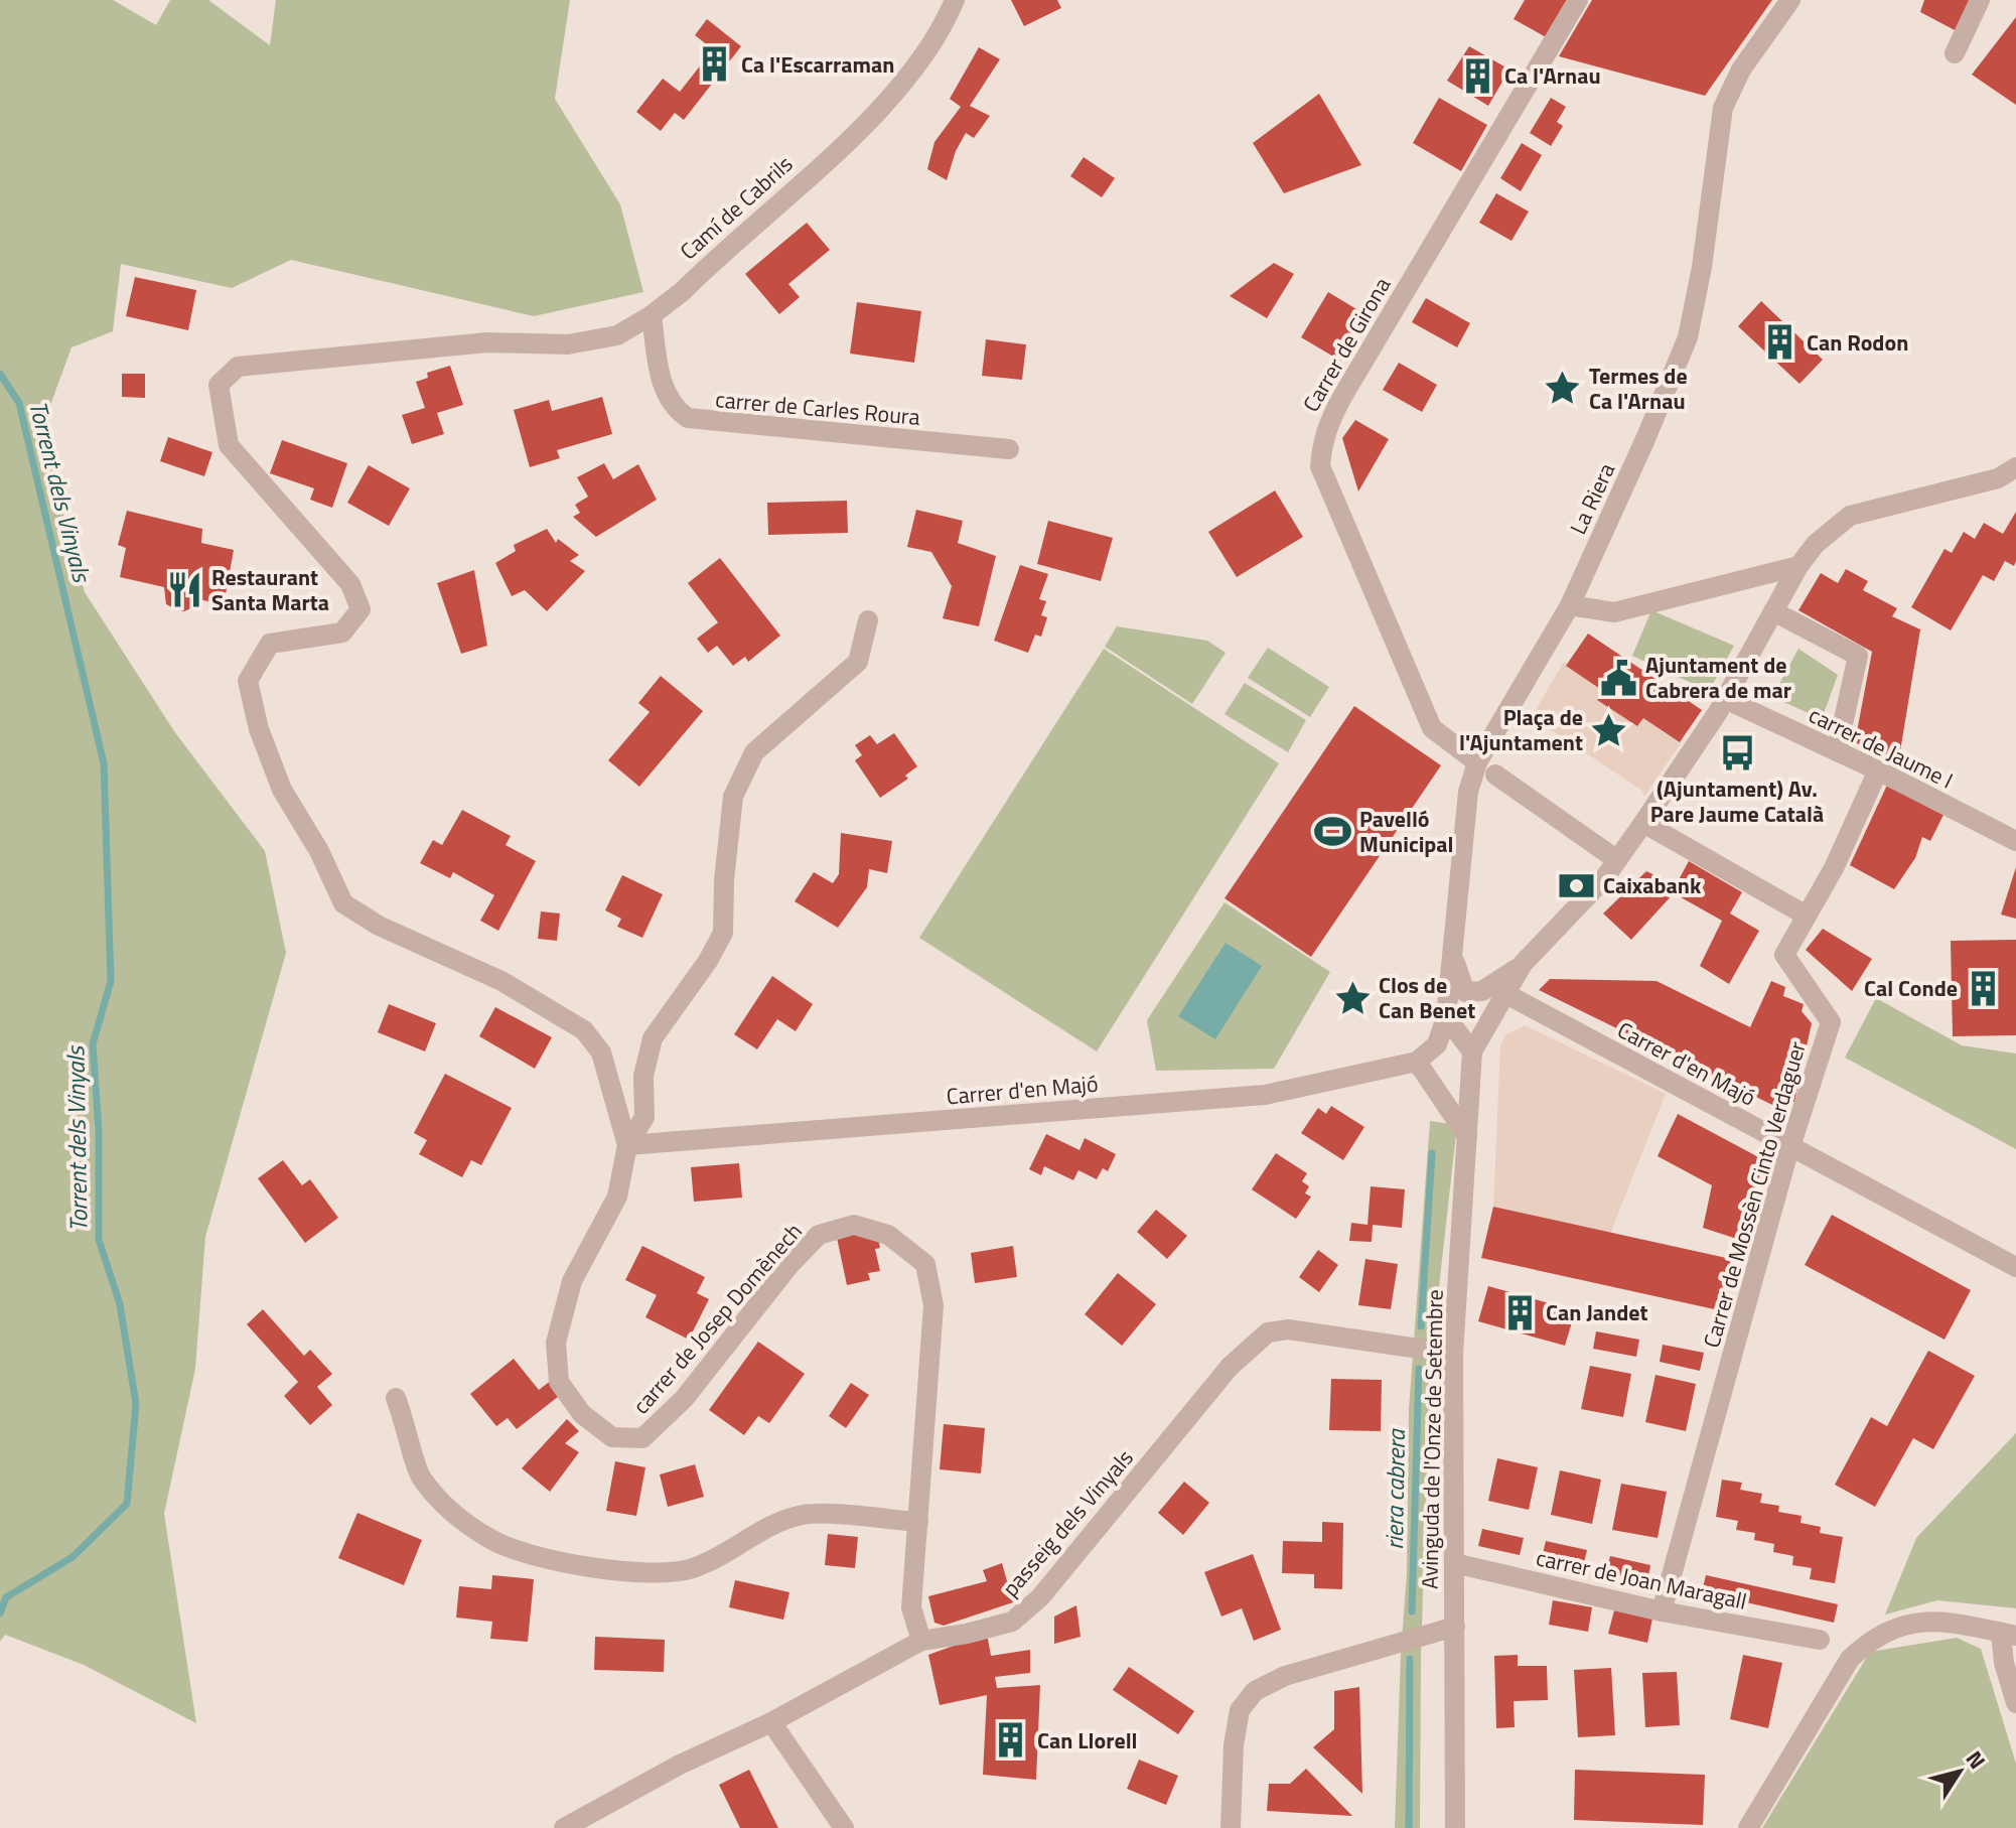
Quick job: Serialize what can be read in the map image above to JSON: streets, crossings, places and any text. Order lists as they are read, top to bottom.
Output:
{
  "streets": {
    "street": [
      "Camí de Cabrils",
      "Carrer de Girona",
      "carrer de Carles Roura",
      "La Riera",
      "carrer de Jaume I",
      "Carrer d'en Majó",
      "Carrer de Mossèn Cinto Verdaguer",
      "carrer de Josep Domènech",
      "Avinguda de l'Onze de Setembre",
      "passeig dels Vinyals",
      "carrer de Joan Maragall"
    ]
  },
  "crossings": [
    ["Camí de Cabrils", "carrer de Carles Roura"],
    ["Camí de Cabrils", "carrer de Josep Domènech"],
    ["Carrer de Girona", "La Riera"],
    ["carrer de Jaume I", "Carrer de Mossèn Cinto Verdaguer"],
    ["Carrer d'en Majó", "Carrer de Mossèn Cinto Verdaguer"],
    ["Carrer d'en Majó", "carrer de Josep Domènech"],
    ["Carrer de Mossèn Cinto Verdaguer", "carrer de Joan Maragall"],
    ["carrer de Josep Domènech", "passeig dels Vinyals"],
    ["Avinguda de l'Onze de Setembre", "passeig dels Vinyals"],
    ["Avinguda de l'Onze de Setembre", "carrer de Joan Maragall"]
  ],
  "water": ["Torrent dels Vinyals", "riera cabrera"],
  "places": {
    "building": [
      "Ca l'Escarraman",
      "Ca l'Arnau",
      "Can Rodon",
      "Cal Conde",
      "Can Jandet",
      "Can Llorell"
    ],
    "place": ["Termes de Ca l'Arnau", "Plaça de l'Ajuntament", "Clos de Can Benet"],
    "restaurant": ["Restaurant Santa Marta"],
    "public building": ["Ajuntament de Cabrera de mar"],
    "bus stop": ["(Ajuntament) Av. Pare Jaume Català"],
    "sports": ["Pavelló Municipal"],
    "bank": ["Caixabank"]
  },
  "north": "top right"
}
